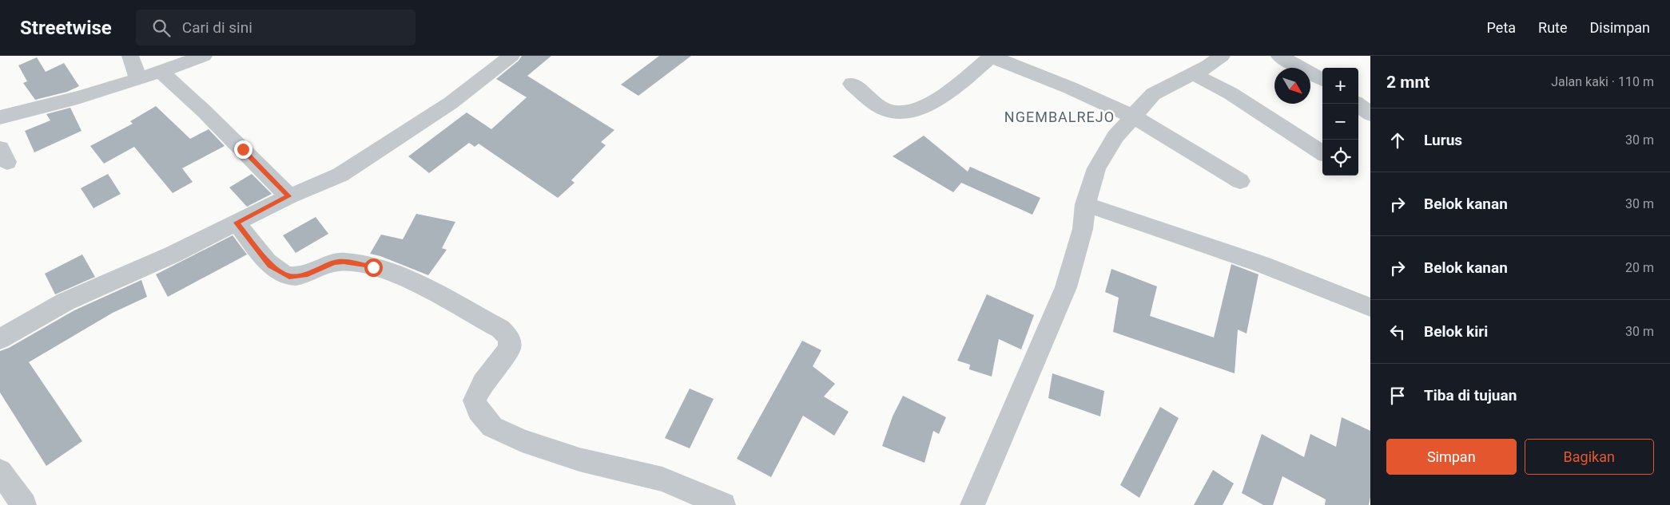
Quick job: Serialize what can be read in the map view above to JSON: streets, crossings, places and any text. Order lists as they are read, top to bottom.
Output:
{
  "districts": ["NGEMBALREJO"],
  "north": "bottom right",
  "page": {
    "header": "Streetwise",
    "search": "Cari di sini",
    "nav": ["Peta", "Rute", "Disimpan"],
    "heading": ["2 mnt", "Jalan kaki · 110 m"],
    "map_buttons": ["+", "−"],
    "list": [
      ["Lurus", "30 m"],
      ["Belok kanan", "30 m"],
      ["Belok kanan", "20 m"],
      ["Belok kiri", "30 m"],
      "Tiba di tujuan"
    ],
    "buttons": ["Simpan", "Bagikan"]
  }
}
